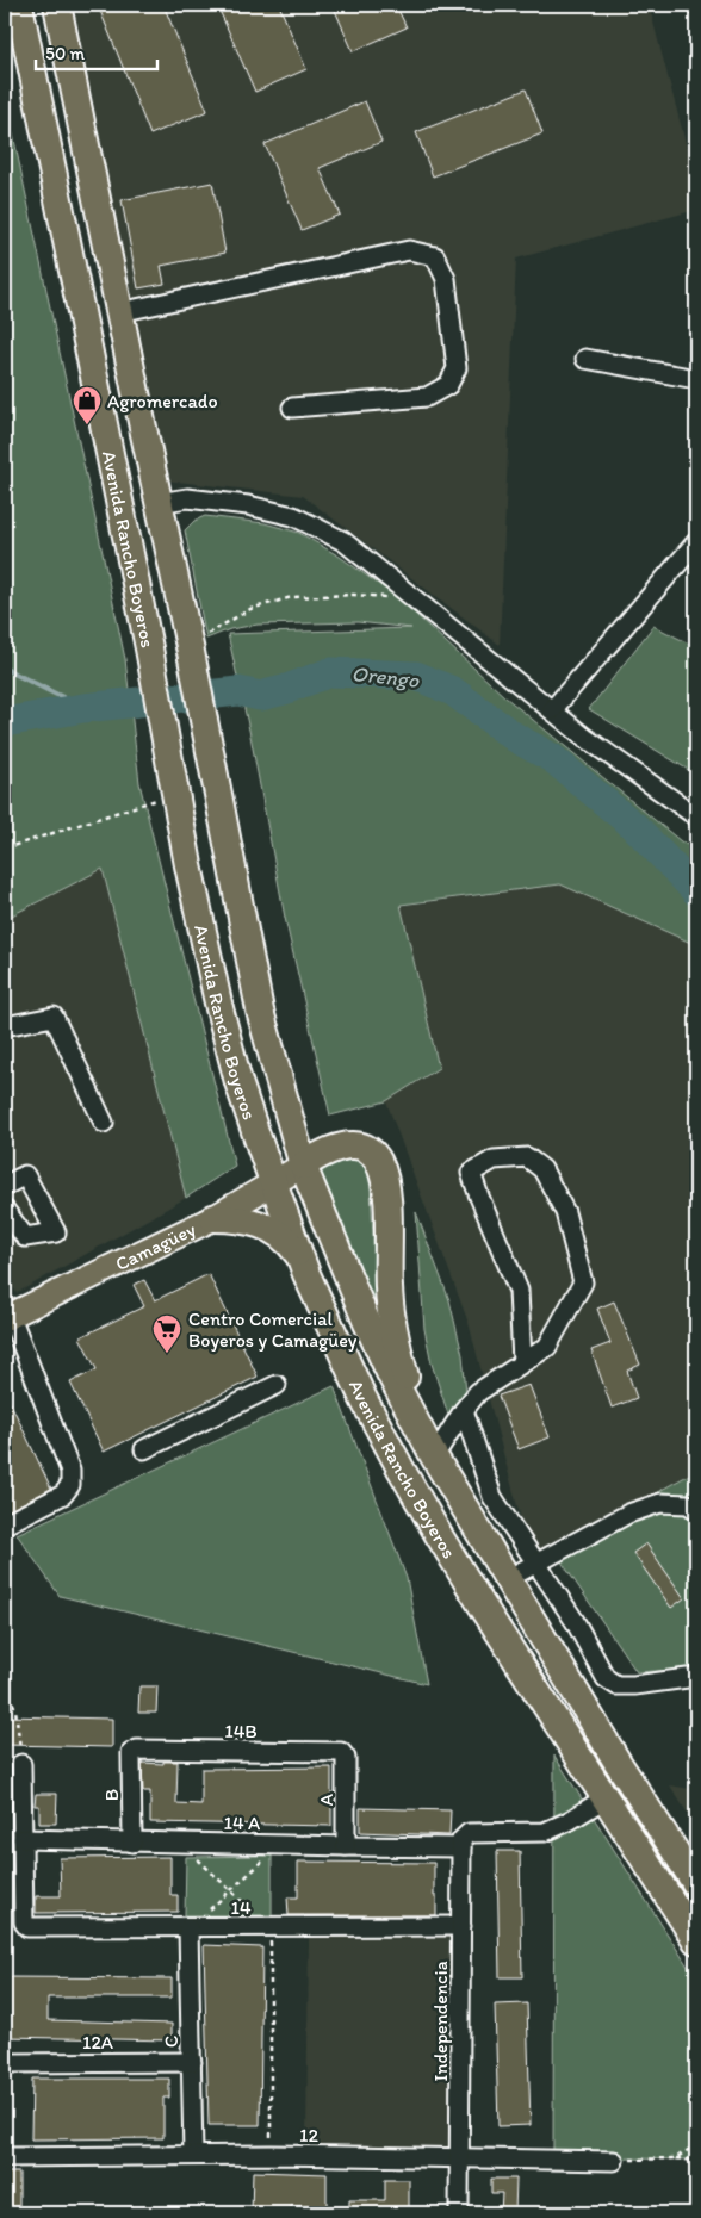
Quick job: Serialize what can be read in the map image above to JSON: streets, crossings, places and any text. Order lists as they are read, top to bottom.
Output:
{
  "streets": {
    "highway": ["Avenida Rancho Boyeros"],
    "main road": ["Camagüey"],
    "street": [
      "14B",
      "B",
      "A",
      "14 A",
      "14",
      "Independencia",
      "12A",
      "C",
      "12"
    ]
  },
  "crossings": [
    ["Avenida Rancho Boyeros", "Camagüey"],
    ["Avenida Rancho Boyeros", "14 A"],
    ["14B", "B"],
    ["14B", "A"],
    ["B", "14 A"],
    ["A", "14 A"],
    ["14 A", "14"],
    ["14 A", "Independencia"],
    ["14", "Independencia"],
    ["14", "C"],
    ["Independencia", "12"],
    ["12A", "C"],
    ["C", "12"]
  ],
  "water": ["Orengo"],
  "places": {
    "shop": ["Agromercado"],
    "supermarket": ["Centro Comercial Boyeros y Camagüey"]
  },
  "scale_bar": "50 m"
}
